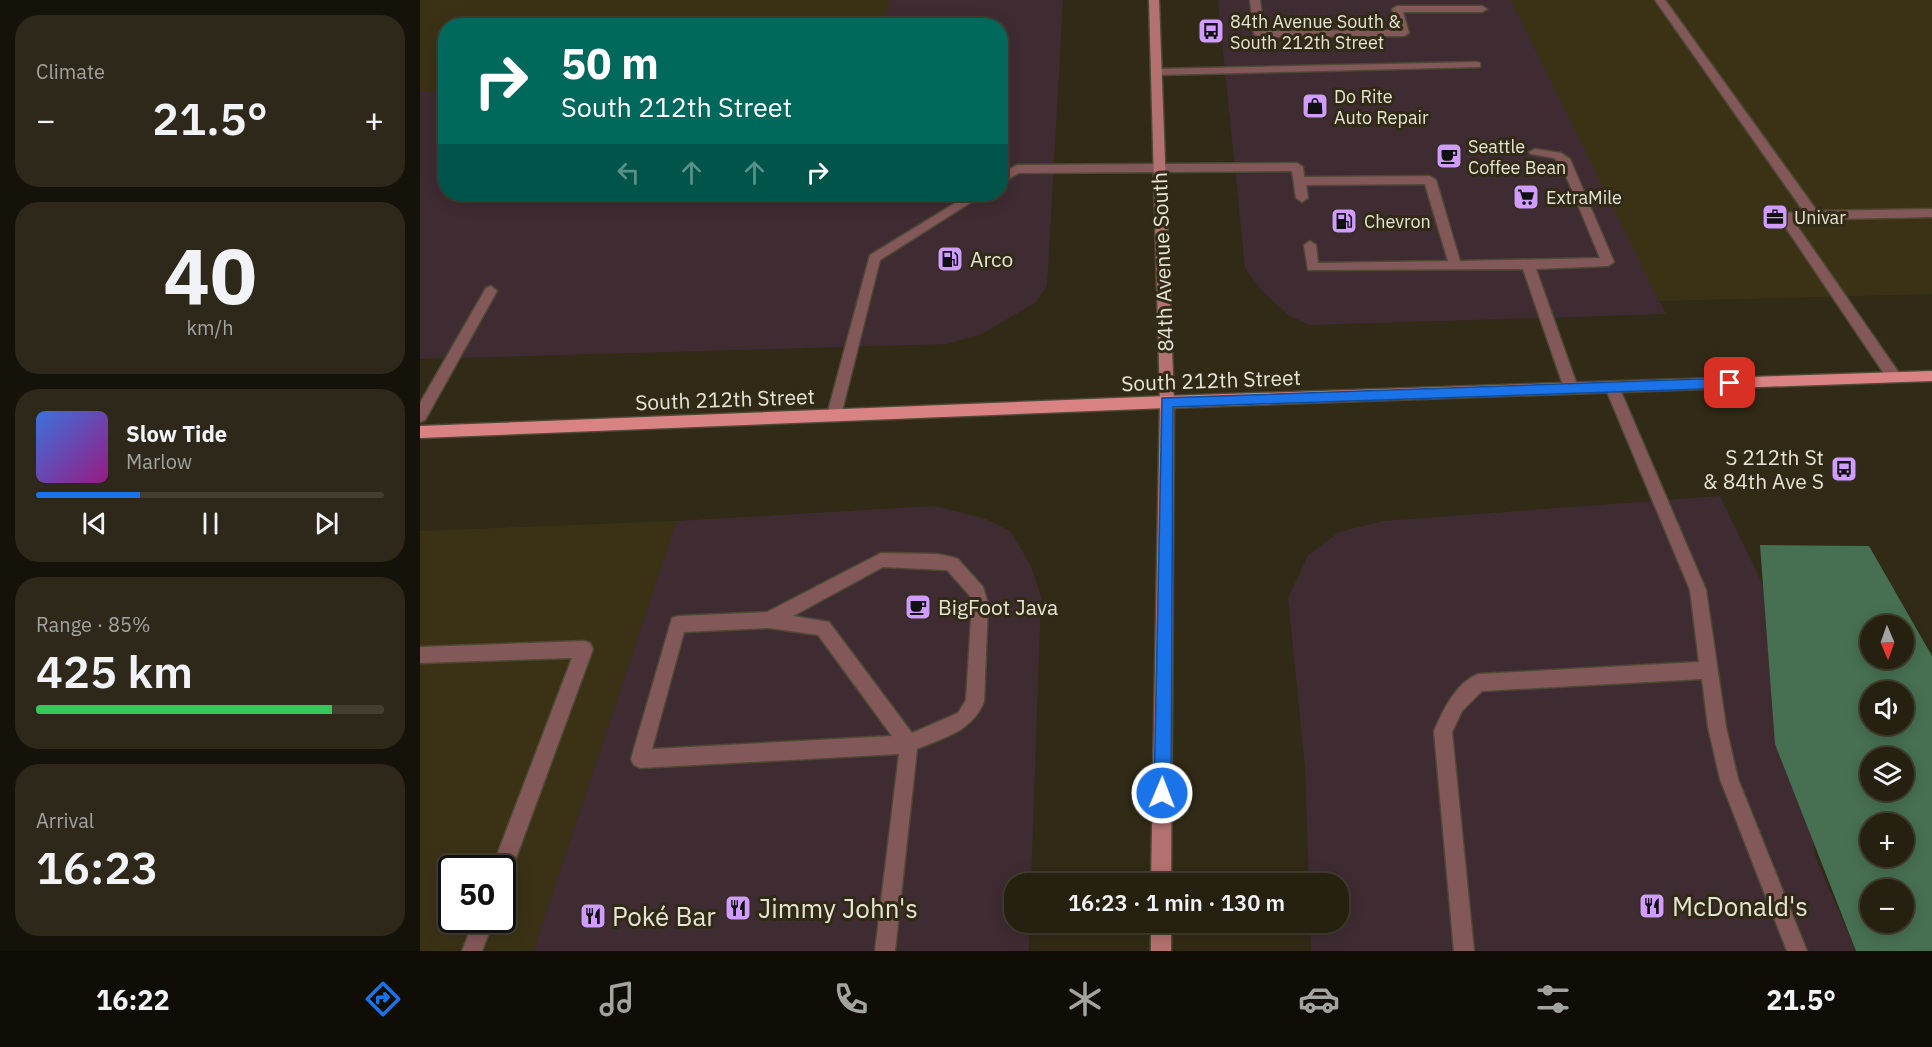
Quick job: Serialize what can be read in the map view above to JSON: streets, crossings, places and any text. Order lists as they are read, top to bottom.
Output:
{
  "streets": {
    "main road": ["84th Avenue South", "South 212th Street"]
  },
  "crossings": [
    ["84th Avenue South", "South 212th Street"]
  ],
  "places": {
    "bus stop": ["84th Avenue South & South 212th Street", "S 212th St & 84th Ave S"],
    "shop": ["Do Rite Auto Repair"],
    "cafe": ["Seattle Coffee Bean", "BigFoot Java"],
    "supermarket": ["ExtraMile"],
    "office": ["Univar"],
    "fuel station": ["Chevron", "Arco"],
    "restaurant": ["McDonald's", "Jimmy John's", "Poké Bar"]
  },
  "north": "bottom",
  "page": {
    "tile": [
      "Climate",
      ["40", "km/h"],
      ["Range · 85%", "425 km"],
      ["Arrival", "16:23"]
    ],
    "turn": ["50 m", "South 212th Street"],
    "heat": ["−", "21.5°", "+"],
    "song": ["Slow Tide", "Marlow"],
    "map_buttons": ["+", "−"],
    "limit": "50",
    "trip": "16:23 · 1 min · 130 m",
    "tabs": ["16:22", "21.5°"]
  }
}
